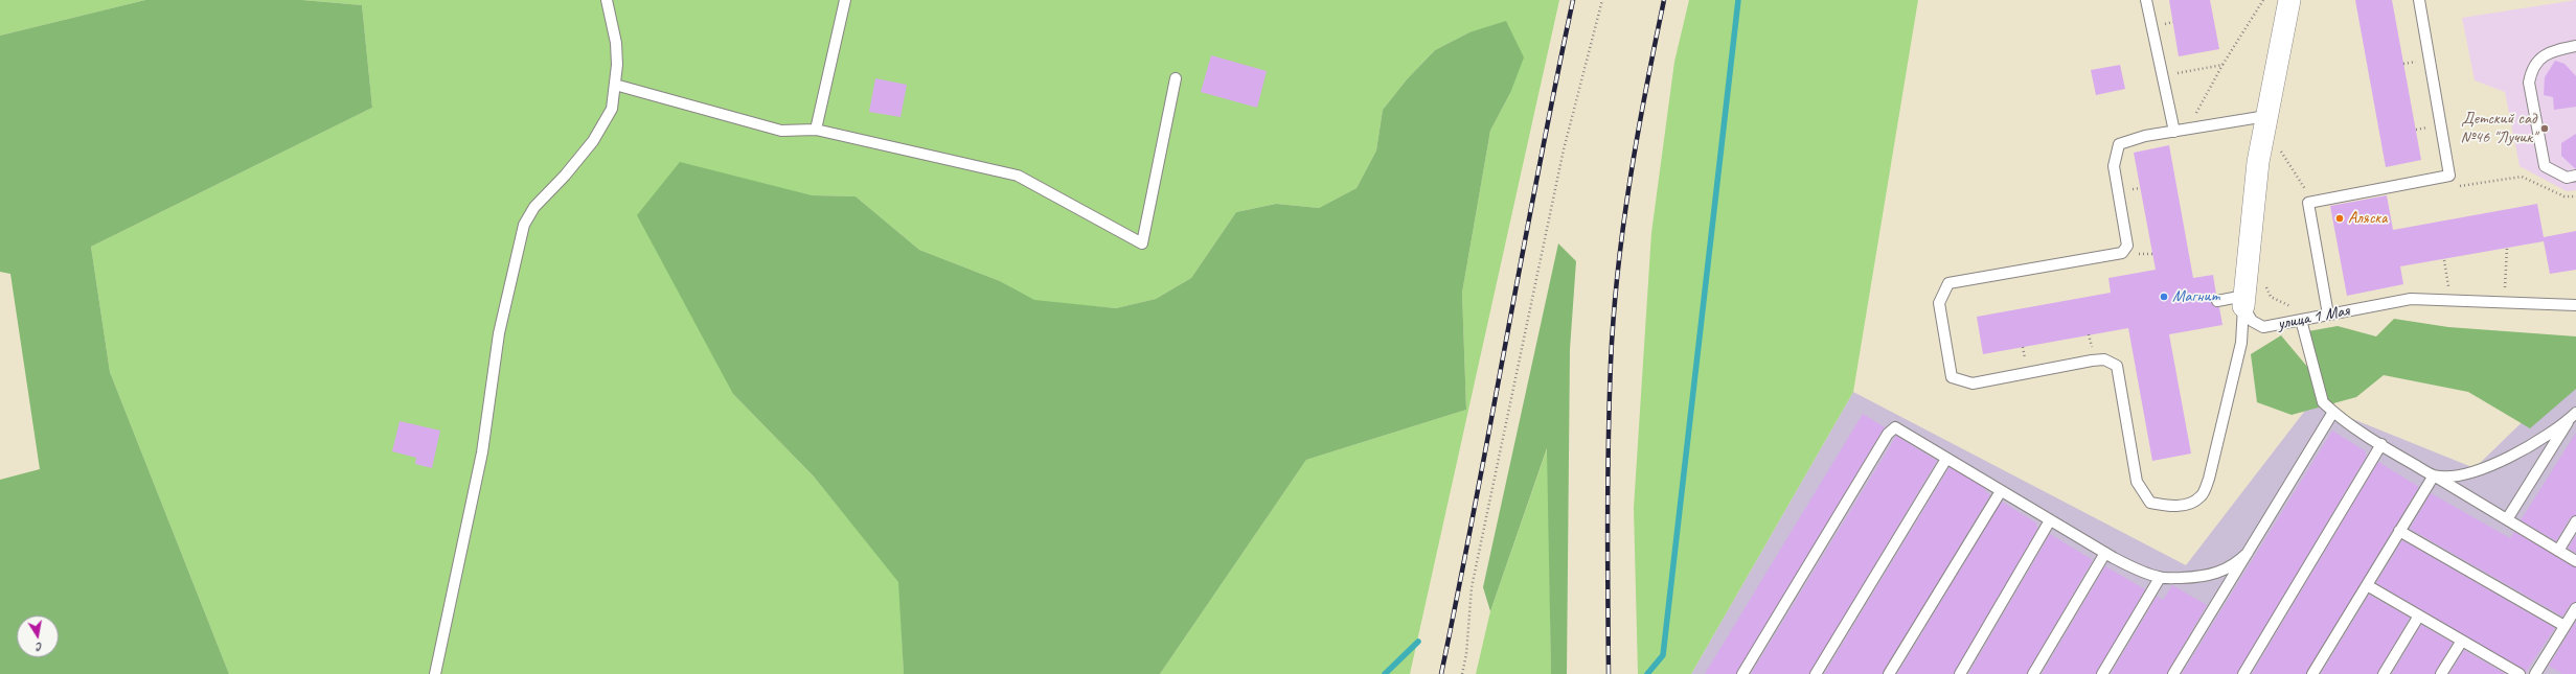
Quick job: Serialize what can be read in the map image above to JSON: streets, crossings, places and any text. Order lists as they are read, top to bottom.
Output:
{
  "streets": {
    "lane": ["улица 1 Мая"]
  },
  "places": ["Детский сад №46 \"Лучик\"", "Аляска", "Магнит"],
  "north": "bottom"
}
